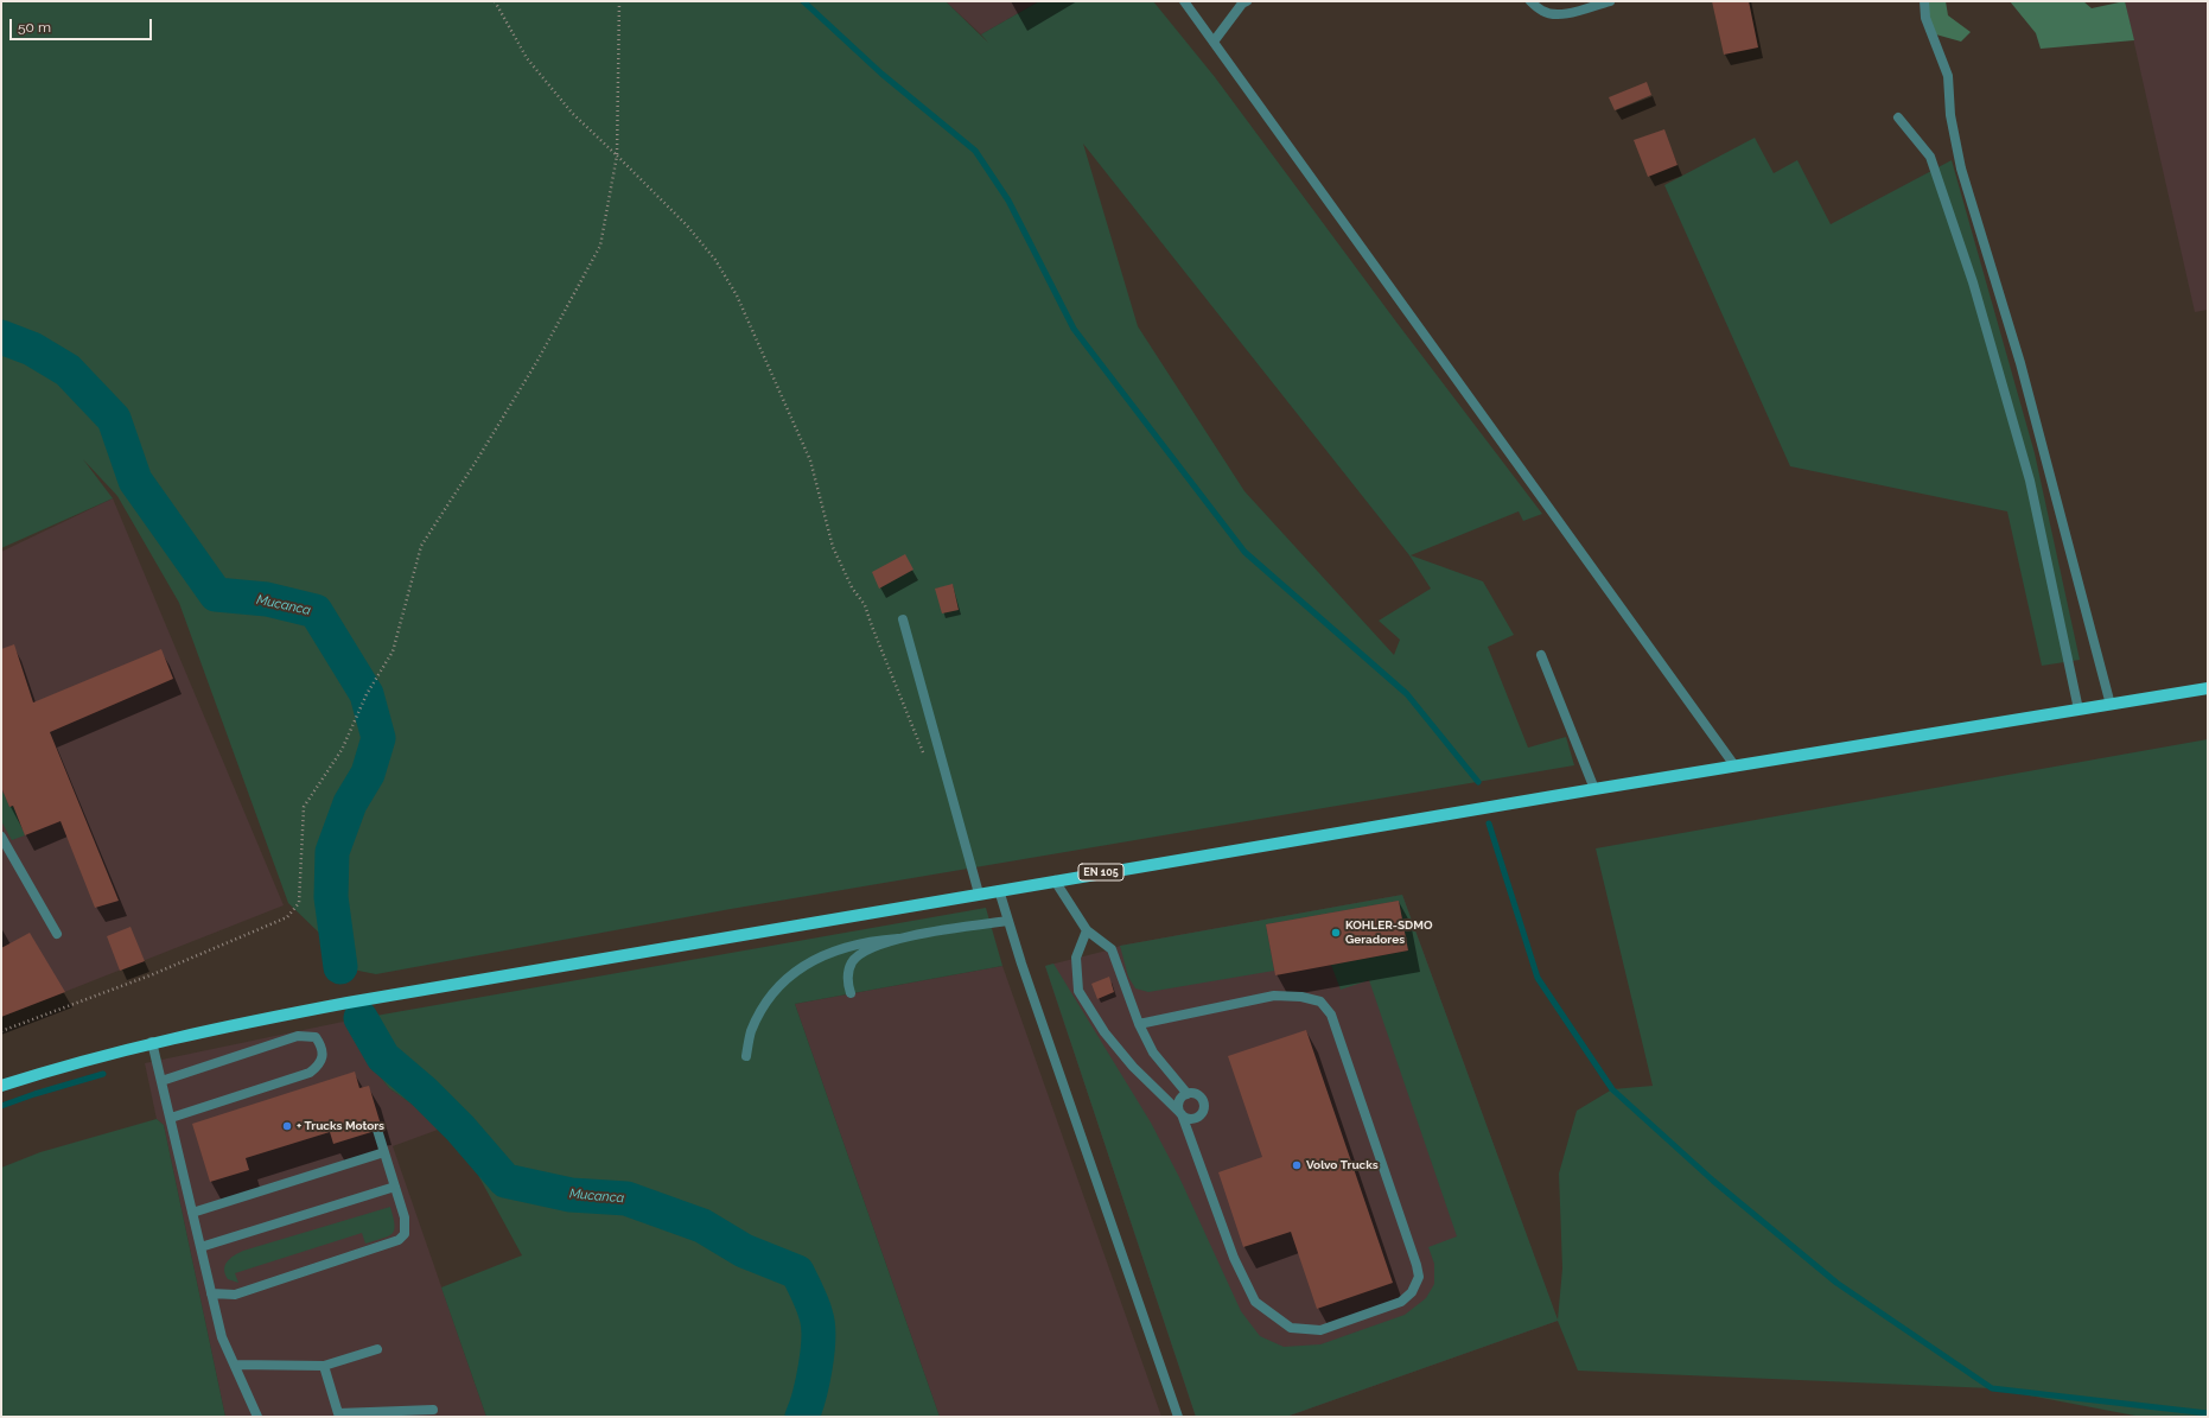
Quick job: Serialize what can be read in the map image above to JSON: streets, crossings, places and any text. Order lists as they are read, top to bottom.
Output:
{
  "streets": {
    "main road": ["EN 105"]
  },
  "water": ["Mucanca"],
  "places": ["KOHLER-SDMO Geradores", "+ Trucks Motors", "Volvo Trucks"],
  "scale_bar": "50 m"
}
